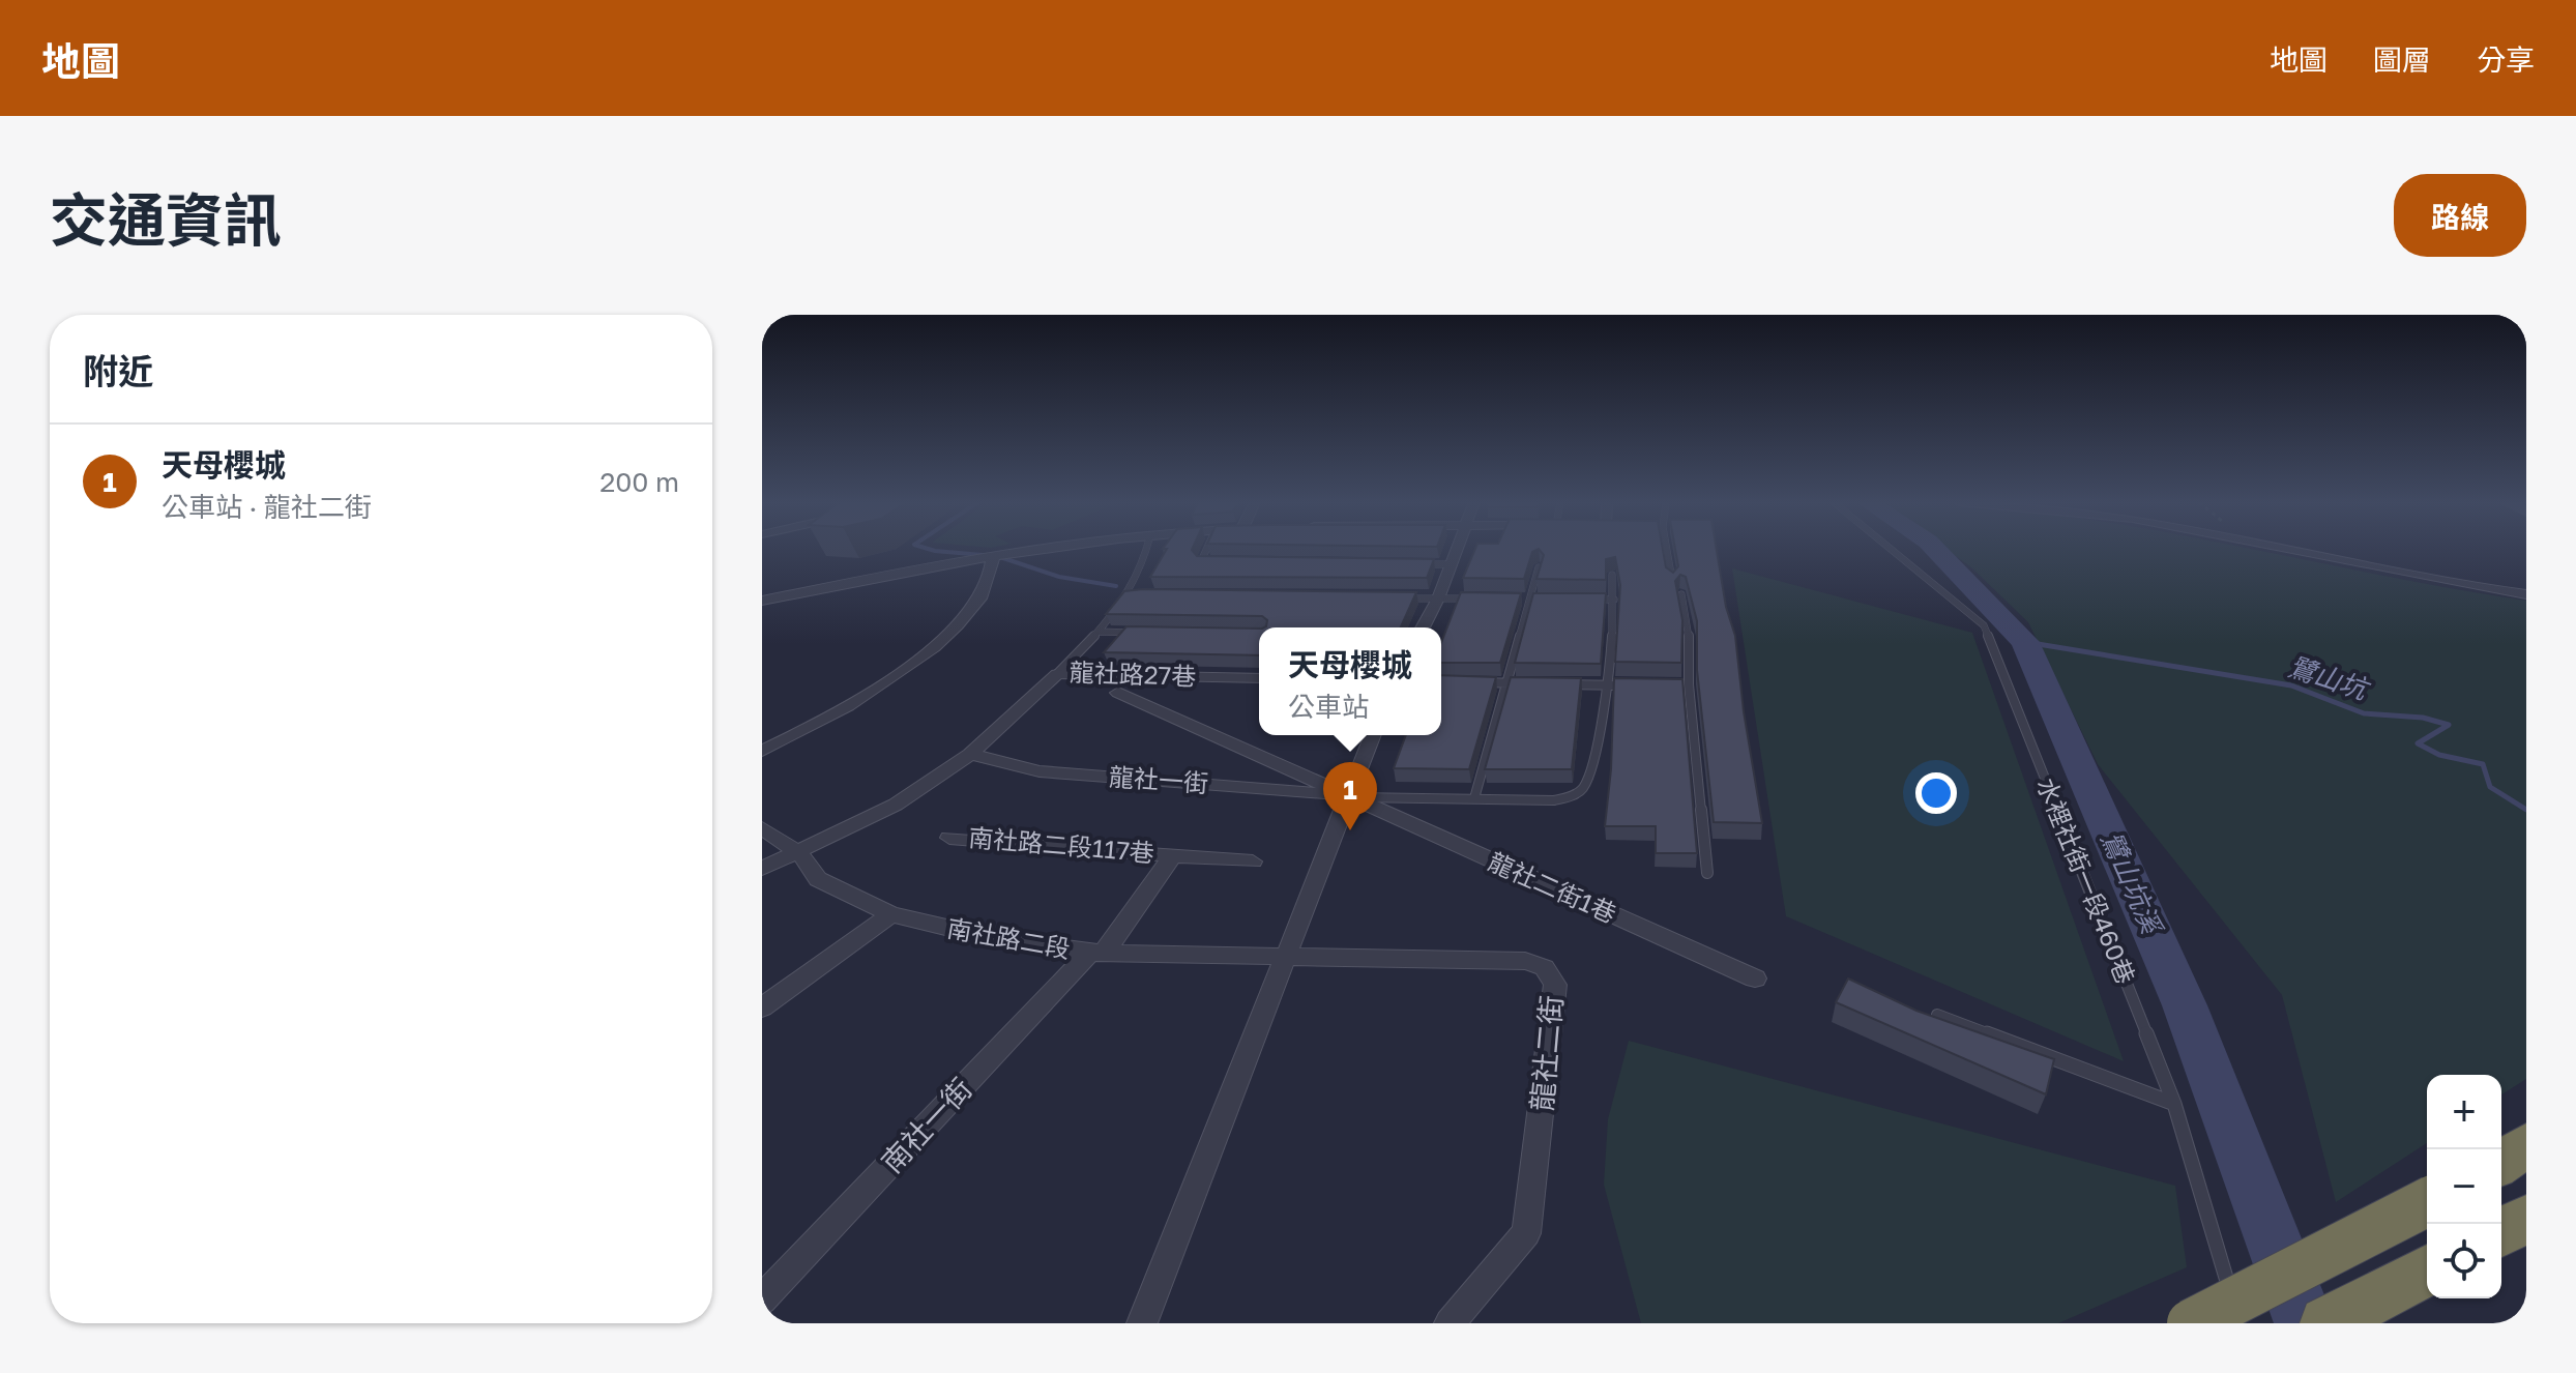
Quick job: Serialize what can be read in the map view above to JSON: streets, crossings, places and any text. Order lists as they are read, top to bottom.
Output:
{
  "streets": {
    "street": [
      "龍社一街",
      "南社路二段117巷",
      "龍社二街1巷",
      "南社路二段",
      "龍社二街",
      "南社一街"
    ],
    "lane": ["龍社路27巷", "水裡社街一段460巷"]
  },
  "crossings": [
    ["龍社一街", "龍社二街1巷"],
    ["南社路二段117巷", "南社路二段"],
    ["南社路二段117巷", "南社一街"],
    ["南社路二段", "龍社二街"],
    ["南社路二段", "南社一街"]
  ],
  "water": ["鷺山坑", "鷺山坑溪"],
  "page": {
    "header": "地圖",
    "nav": ["地圖", "圖層", "分享"],
    "title": "交通資訊",
    "buttons": "路線",
    "heading": "附近",
    "list": [
      {
        "mark": "1",
        "name": "天母櫻城",
        "note": "公車站 · 龍社二街",
        "value": "200 m"
      }
    ],
    "popup": ["天母櫻城", "公車站"],
    "pins": "1",
    "map_buttons": ["+", "−"]
  }
}
